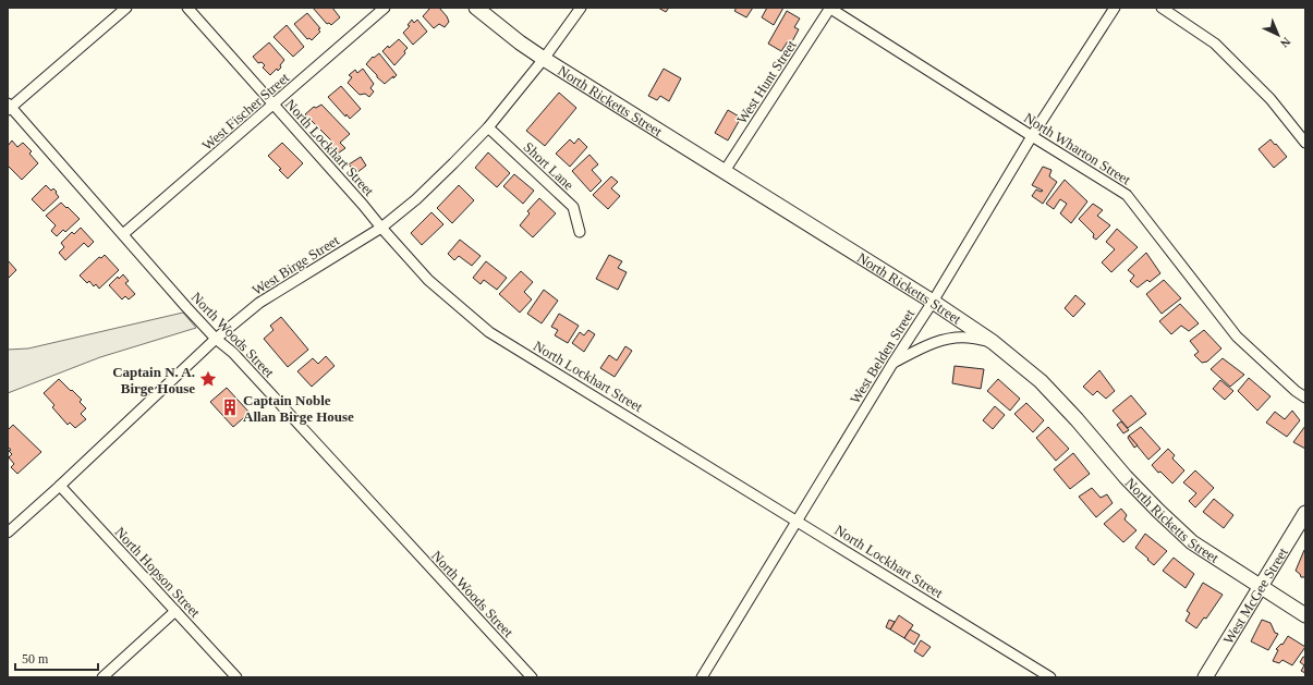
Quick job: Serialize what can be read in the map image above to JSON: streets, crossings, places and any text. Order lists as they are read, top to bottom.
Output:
{
  "streets": {
    "street": [
      "West Hunt Street",
      "North Ricketts Street",
      "West Fischer Street",
      "North Lockhart Street",
      "North Wharton Street",
      "Short Lane",
      "West Birge Street",
      "North Woods Street",
      "West Belden Street",
      "North Hopson Street",
      "West McGee Street"
    ]
  },
  "crossings": [
    ["West Hunt Street", "North Ricketts Street"],
    ["West Hunt Street", "North Wharton Street"],
    ["North Ricketts Street", "West Birge Street"],
    ["North Ricketts Street", "West Belden Street"],
    ["North Ricketts Street", "West McGee Street"],
    ["West Fischer Street", "North Lockhart Street"],
    ["West Fischer Street", "North Woods Street"],
    ["North Lockhart Street", "West Birge Street"],
    ["North Lockhart Street", "West Belden Street"],
    ["North Wharton Street", "West Belden Street"],
    ["Short Lane", "West Birge Street"],
    ["West Birge Street", "North Woods Street"],
    ["West Birge Street", "North Hopson Street"]
  ],
  "places": {
    "place": ["Captain N. A. Birge House"],
    "building": ["Captain Noble Allan Birge House"]
  },
  "scale_bar": "50 m",
  "north": "bottom right"
}
